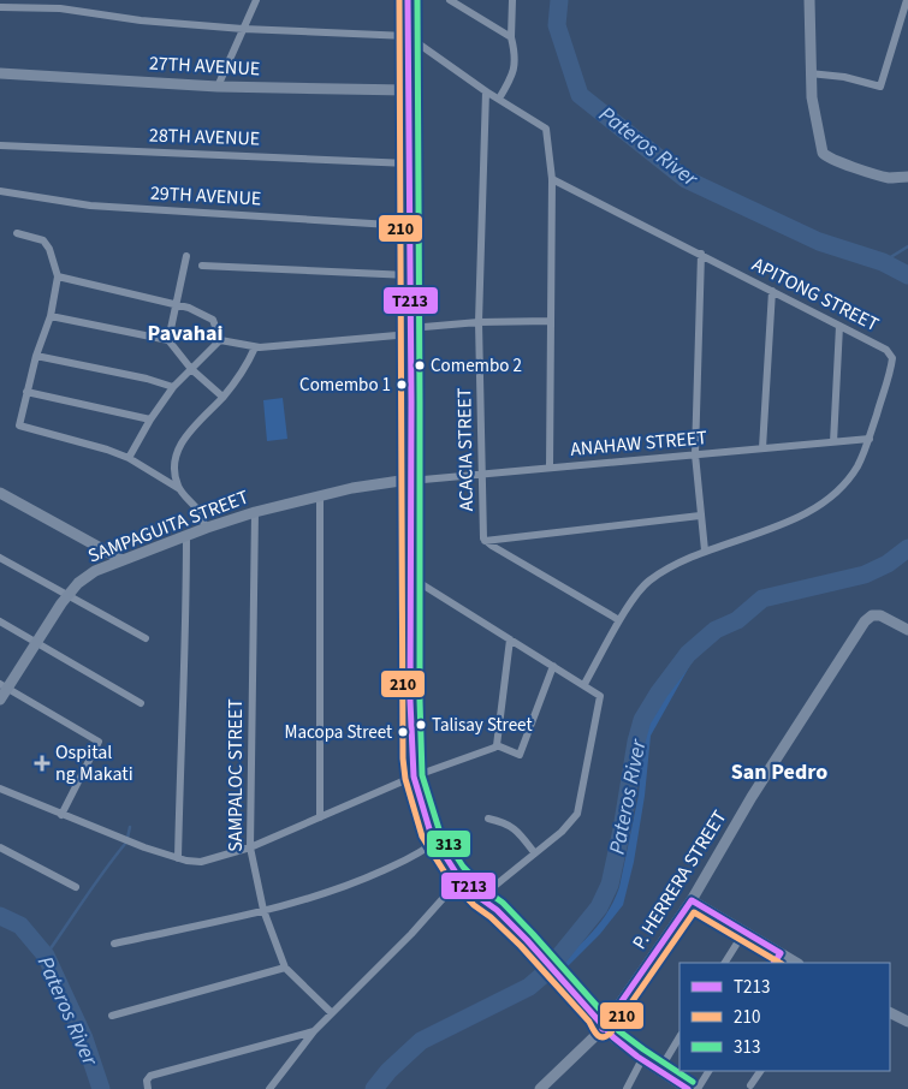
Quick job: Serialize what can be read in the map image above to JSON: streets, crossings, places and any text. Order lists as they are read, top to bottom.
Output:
{
  "streets": {
    "street": [
      "27TH AVENUE",
      "28TH AVENUE",
      "29TH AVENUE",
      "APITONG STREET",
      "ANAHAW STREET",
      "ACACIA STREET",
      "SAMPAGUITA STREET",
      "SAMPALOC STREET",
      "P. HERRERA STREET"
    ]
  },
  "crossings": [
    ["APITONG STREET", "ANAHAW STREET"],
    ["ANAHAW STREET", "ACACIA STREET"],
    ["ANAHAW STREET", "SAMPAGUITA STREET"],
    ["SAMPAGUITA STREET", "SAMPALOC STREET"]
  ],
  "districts": ["Pavahai", "San Pedro"],
  "water": ["Pateros River"],
  "places": {
    "other": [
      "Comembo 2",
      "Comembo 1",
      "Talisay Street",
      "Macopa Street"
    ],
    "health": ["Ospital ng Makati"]
  },
  "lines": ["transit line T213", "transit line 210", "transit line 313"],
  "legend": ["T213", "210", "313"]
}
